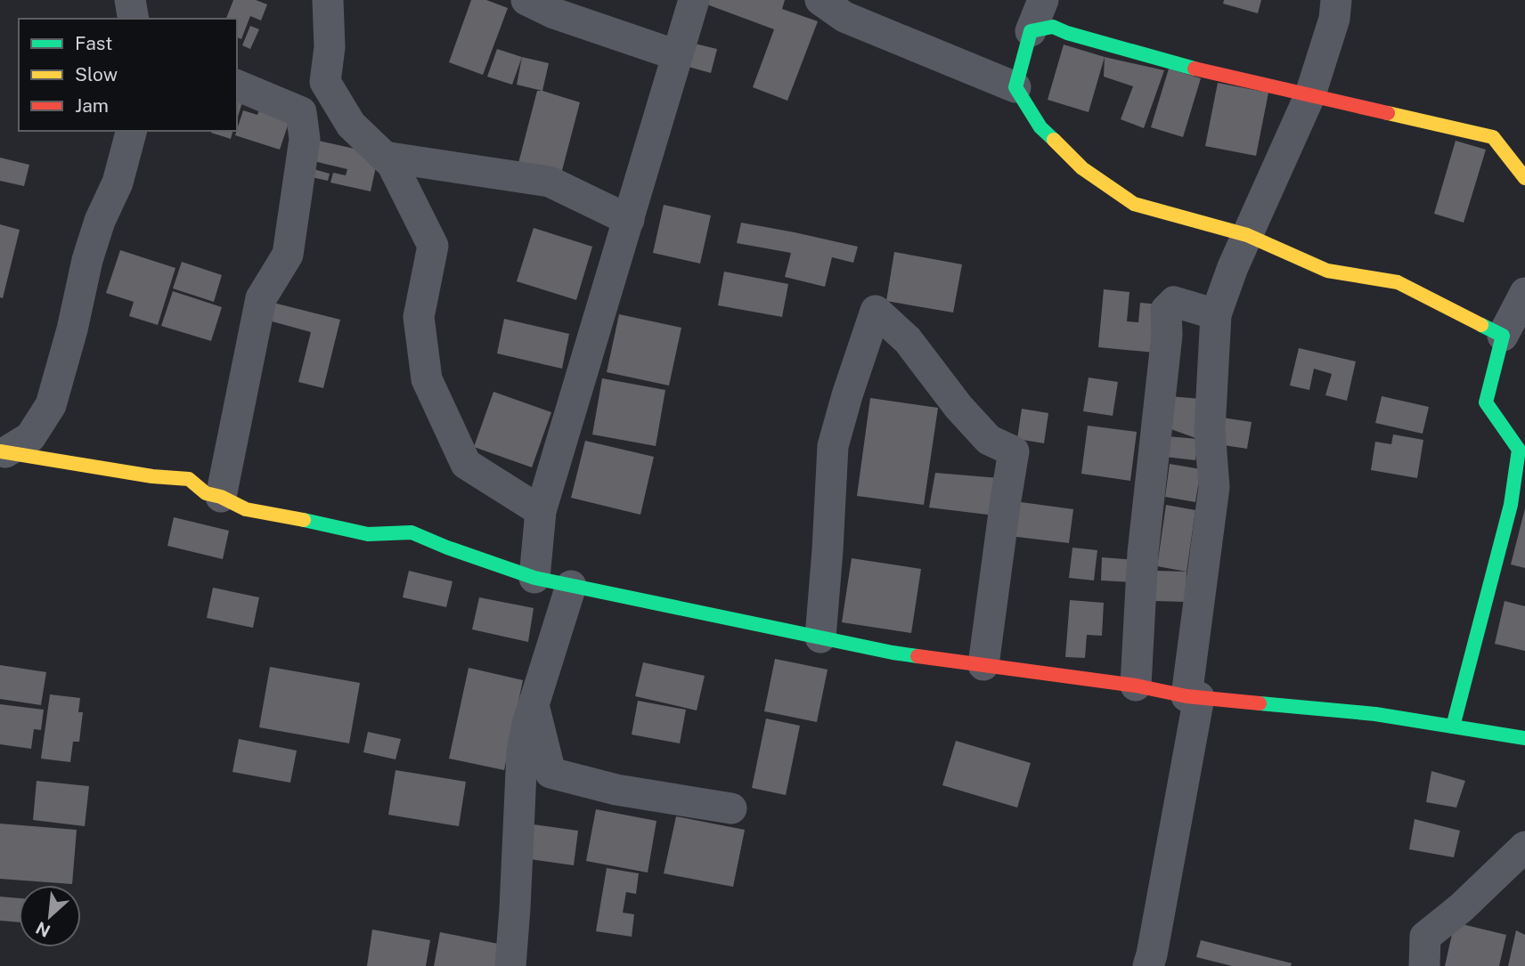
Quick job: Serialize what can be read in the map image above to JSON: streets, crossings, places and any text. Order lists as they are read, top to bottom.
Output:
{
  "legend": ["Fast", "Slow", "Jam"],
  "north": "bottom left"
}
